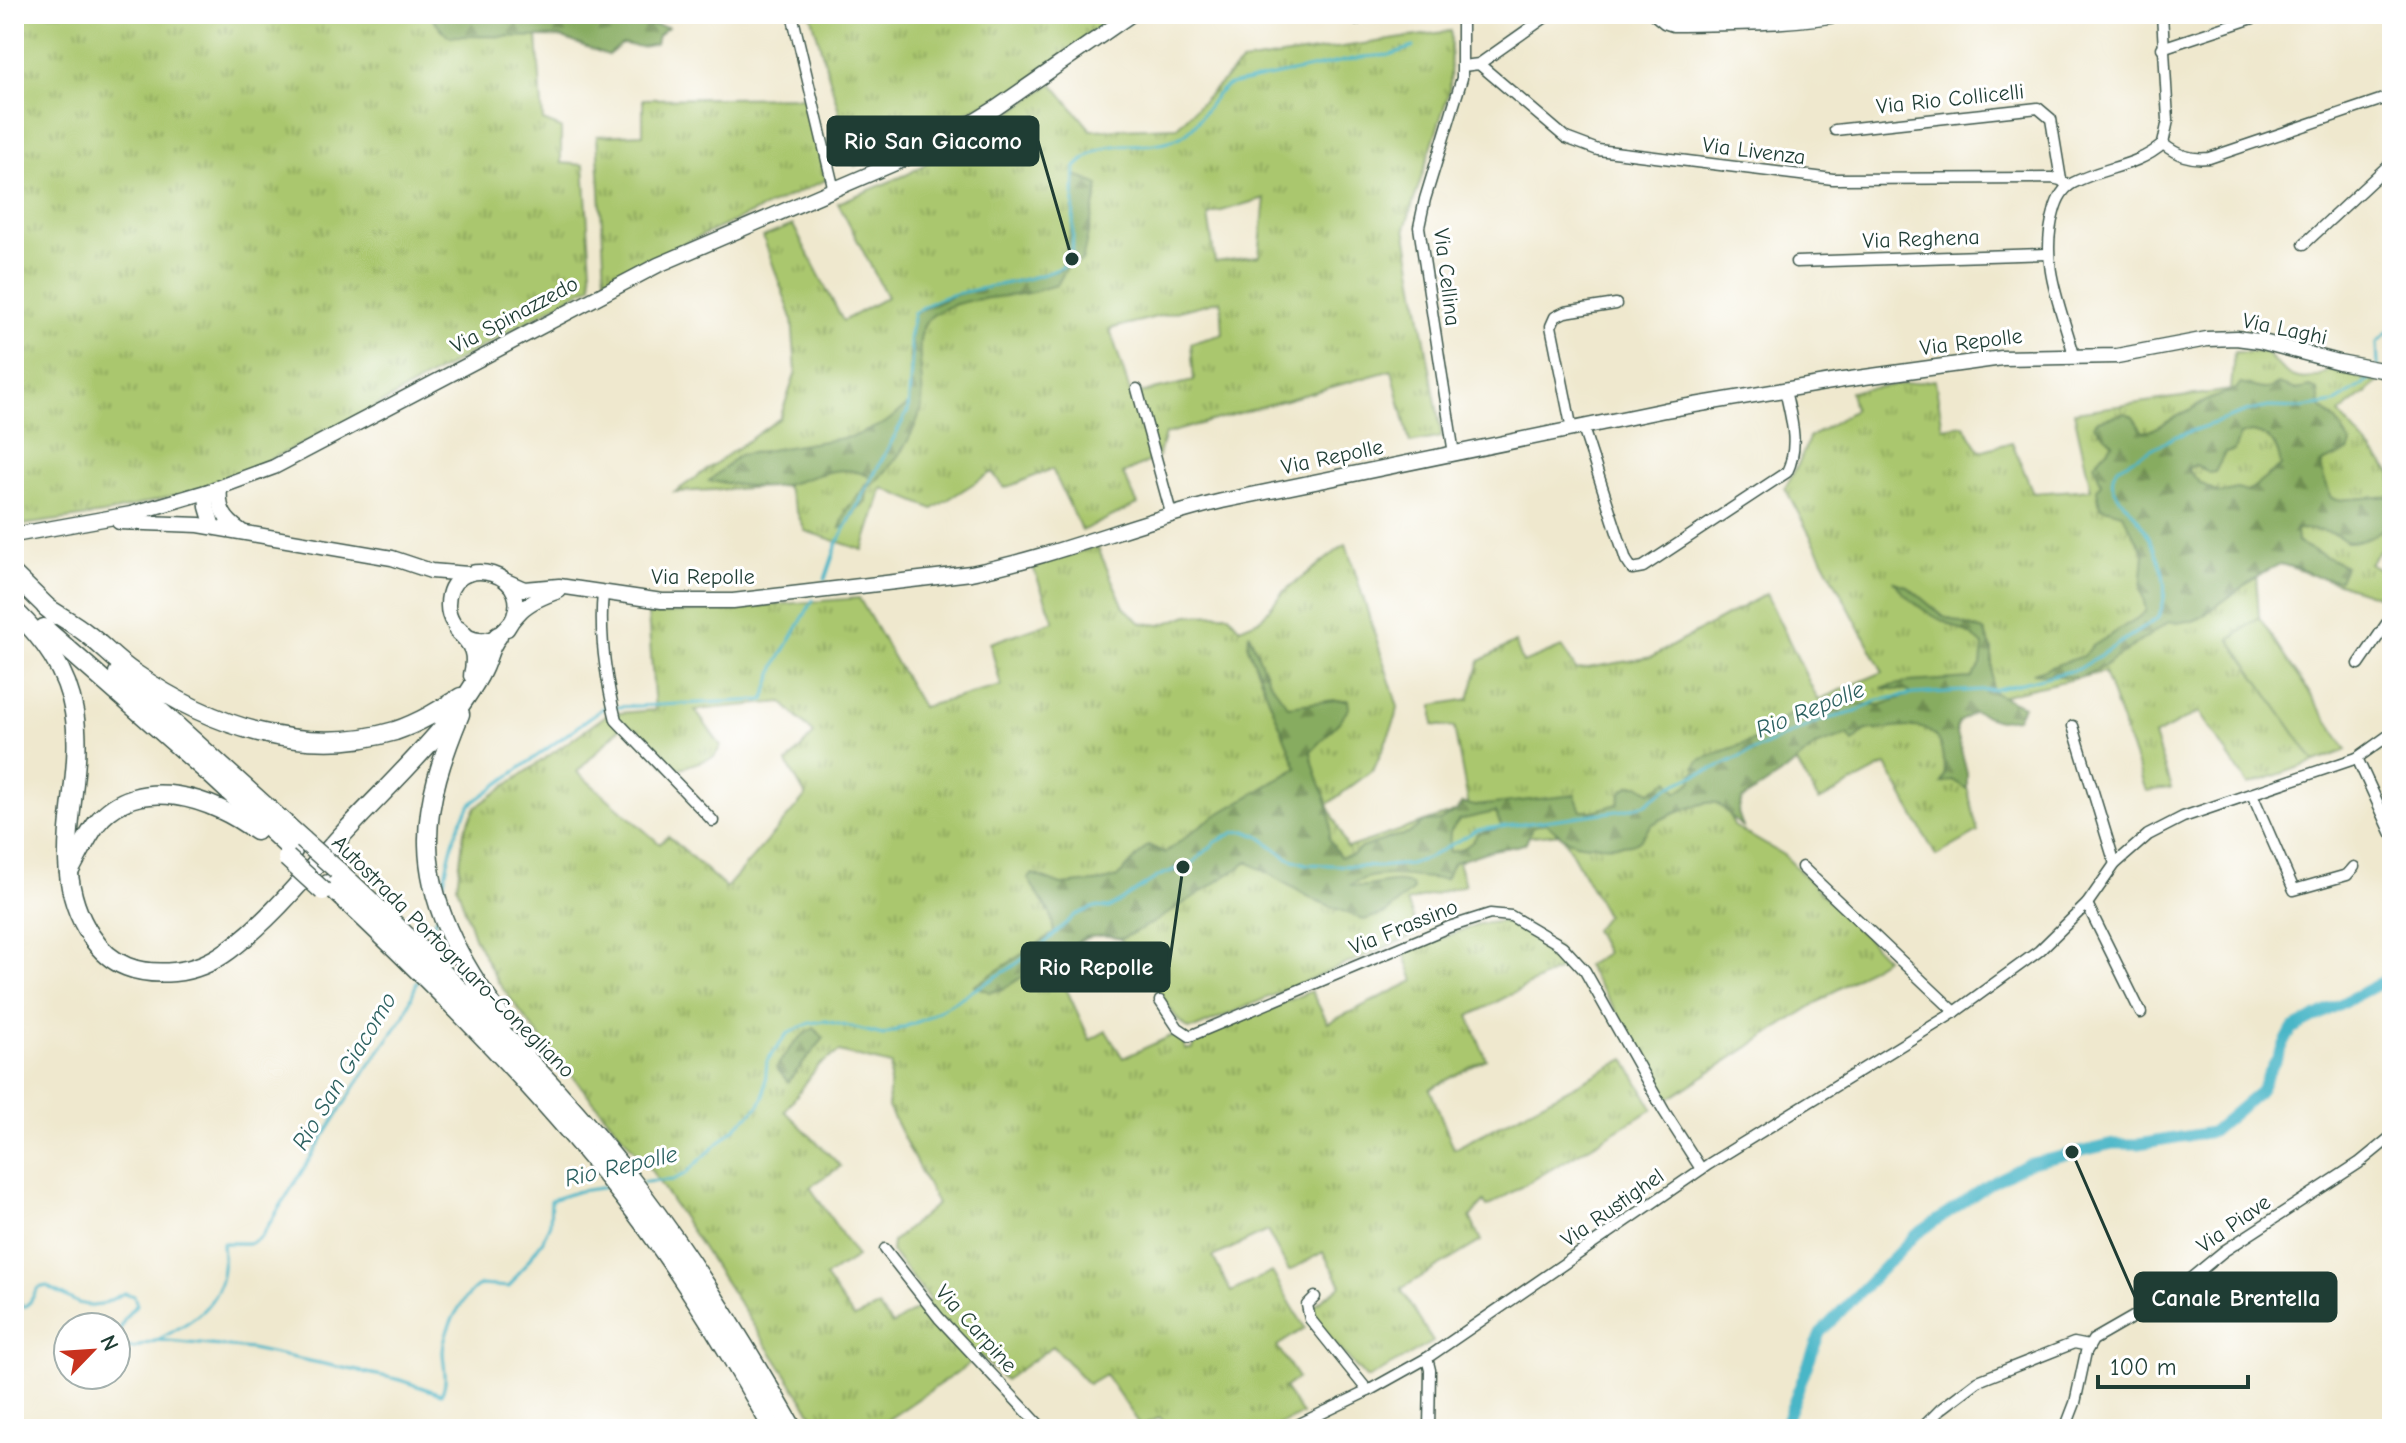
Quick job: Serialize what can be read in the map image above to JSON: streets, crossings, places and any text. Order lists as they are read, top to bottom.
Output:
{
  "streets": {
    "highway": ["Autostrada Portogruaro-Conegliano"],
    "street": [
      "Via Rio Collicelli",
      "Via Livenza",
      "Via Reghena",
      "Via Cellina",
      "Via Spinazzedo",
      "Via Laghi",
      "Via Repolle",
      "Via Frassino",
      "Via Rustighel",
      "Via Piave",
      "Via Carpine"
    ]
  },
  "crossings": [
    ["Via Rio Collicelli", "Via Livenza"],
    ["Via Cellina", "Via Repolle"],
    ["Via Spinazzedo", "Via Repolle"],
    ["Via Laghi", "Via Repolle"],
    ["Via Frassino", "Via Rustighel"]
  ],
  "water": ["Rio Repolle", "Rio San Giacomo"],
  "places": ["Rio San Giacomo", "Rio Repolle", "Canale Brentella"],
  "scale_bar": "100 m",
  "north": "top right"
}
